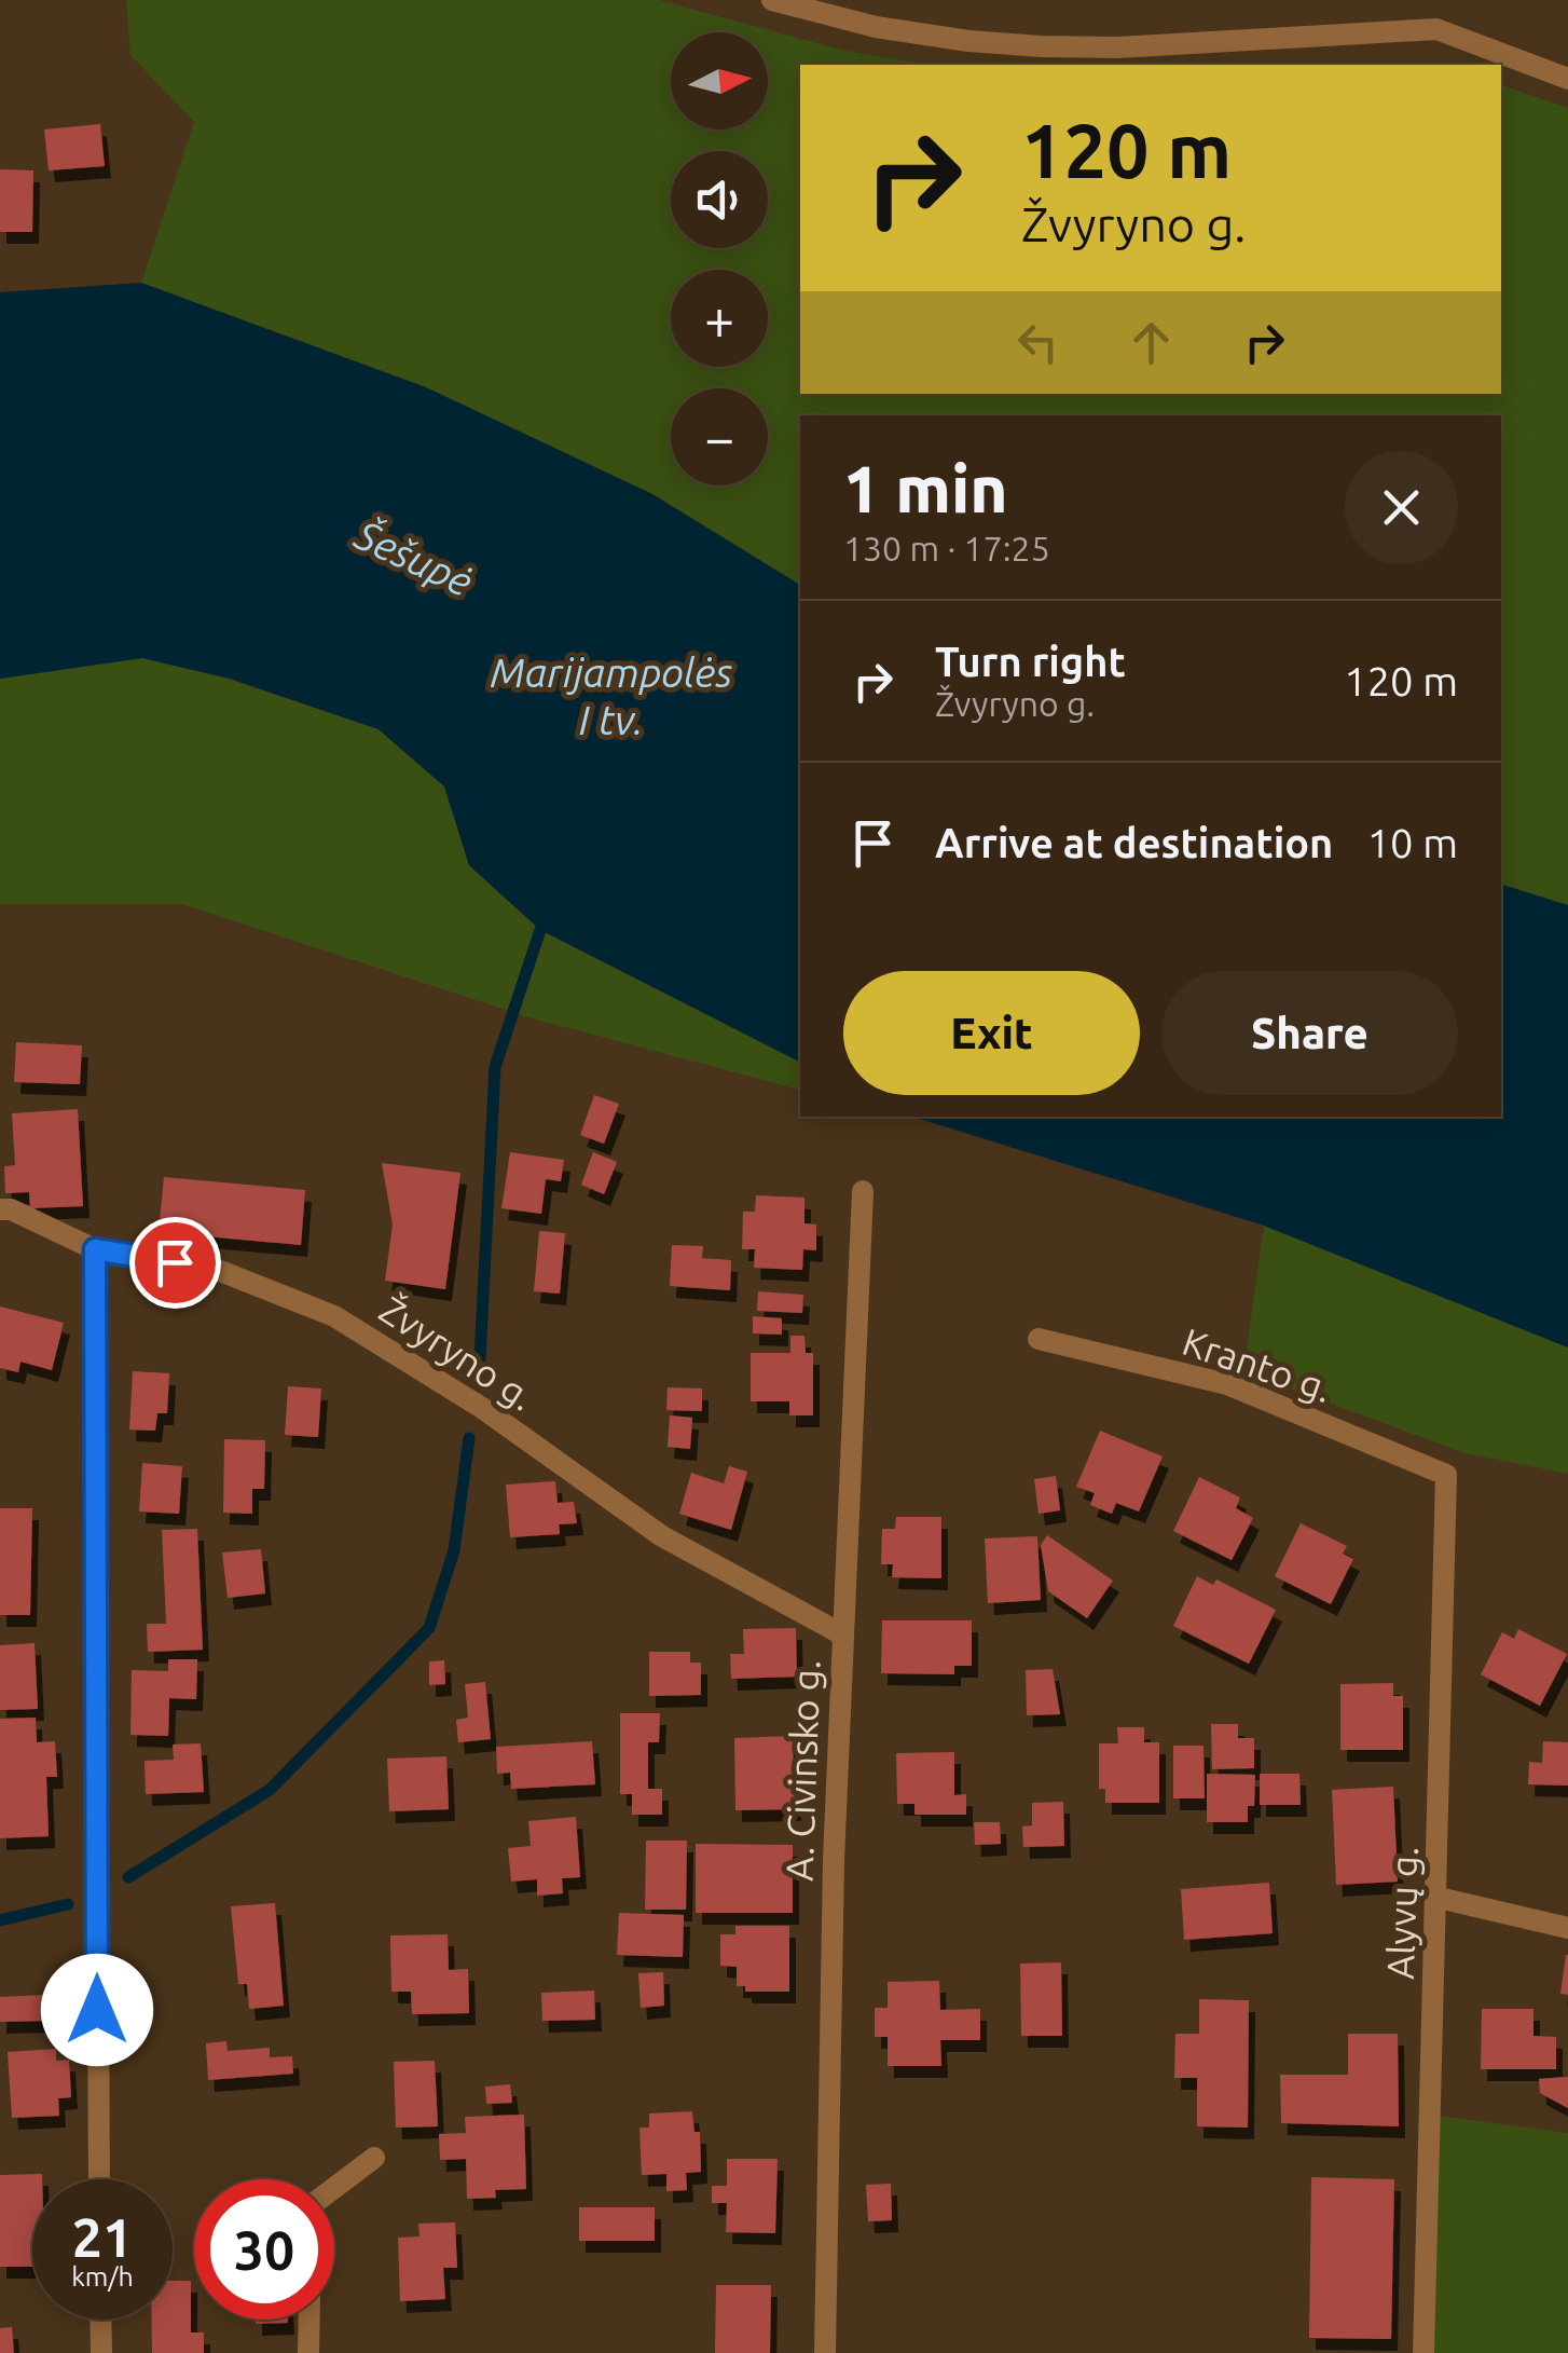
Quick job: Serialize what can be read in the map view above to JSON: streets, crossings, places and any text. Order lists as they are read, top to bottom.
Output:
{
  "streets": {
    "street": [
      "Žvyryno g.",
      "Kranto g.",
      "A. Civinsko g.",
      "Alyvų g."
    ]
  },
  "crossings": [
    ["Žvyryno g.", "A. Civinsko g."],
    ["Kranto g.", "Alyvų g."]
  ],
  "water": ["Šešupė", "Marijampolės I tv."],
  "north": "right",
  "page": {
    "map_buttons": ["+", "−"],
    "turn": ["120 m", "Žvyryno g."],
    "heading": ["1 min", "130 m · 17:25"],
    "list": [
      {
        "name": "Turn right",
        "note": "Žvyryno g.",
        "value": "120 m"
      },
      {
        "name": "Arrive at destination",
        "value": "10 m"
      }
    ],
    "buttons": ["Exit", "Share"],
    "speed": "21 km/h",
    "limit": "30"
  }
}
